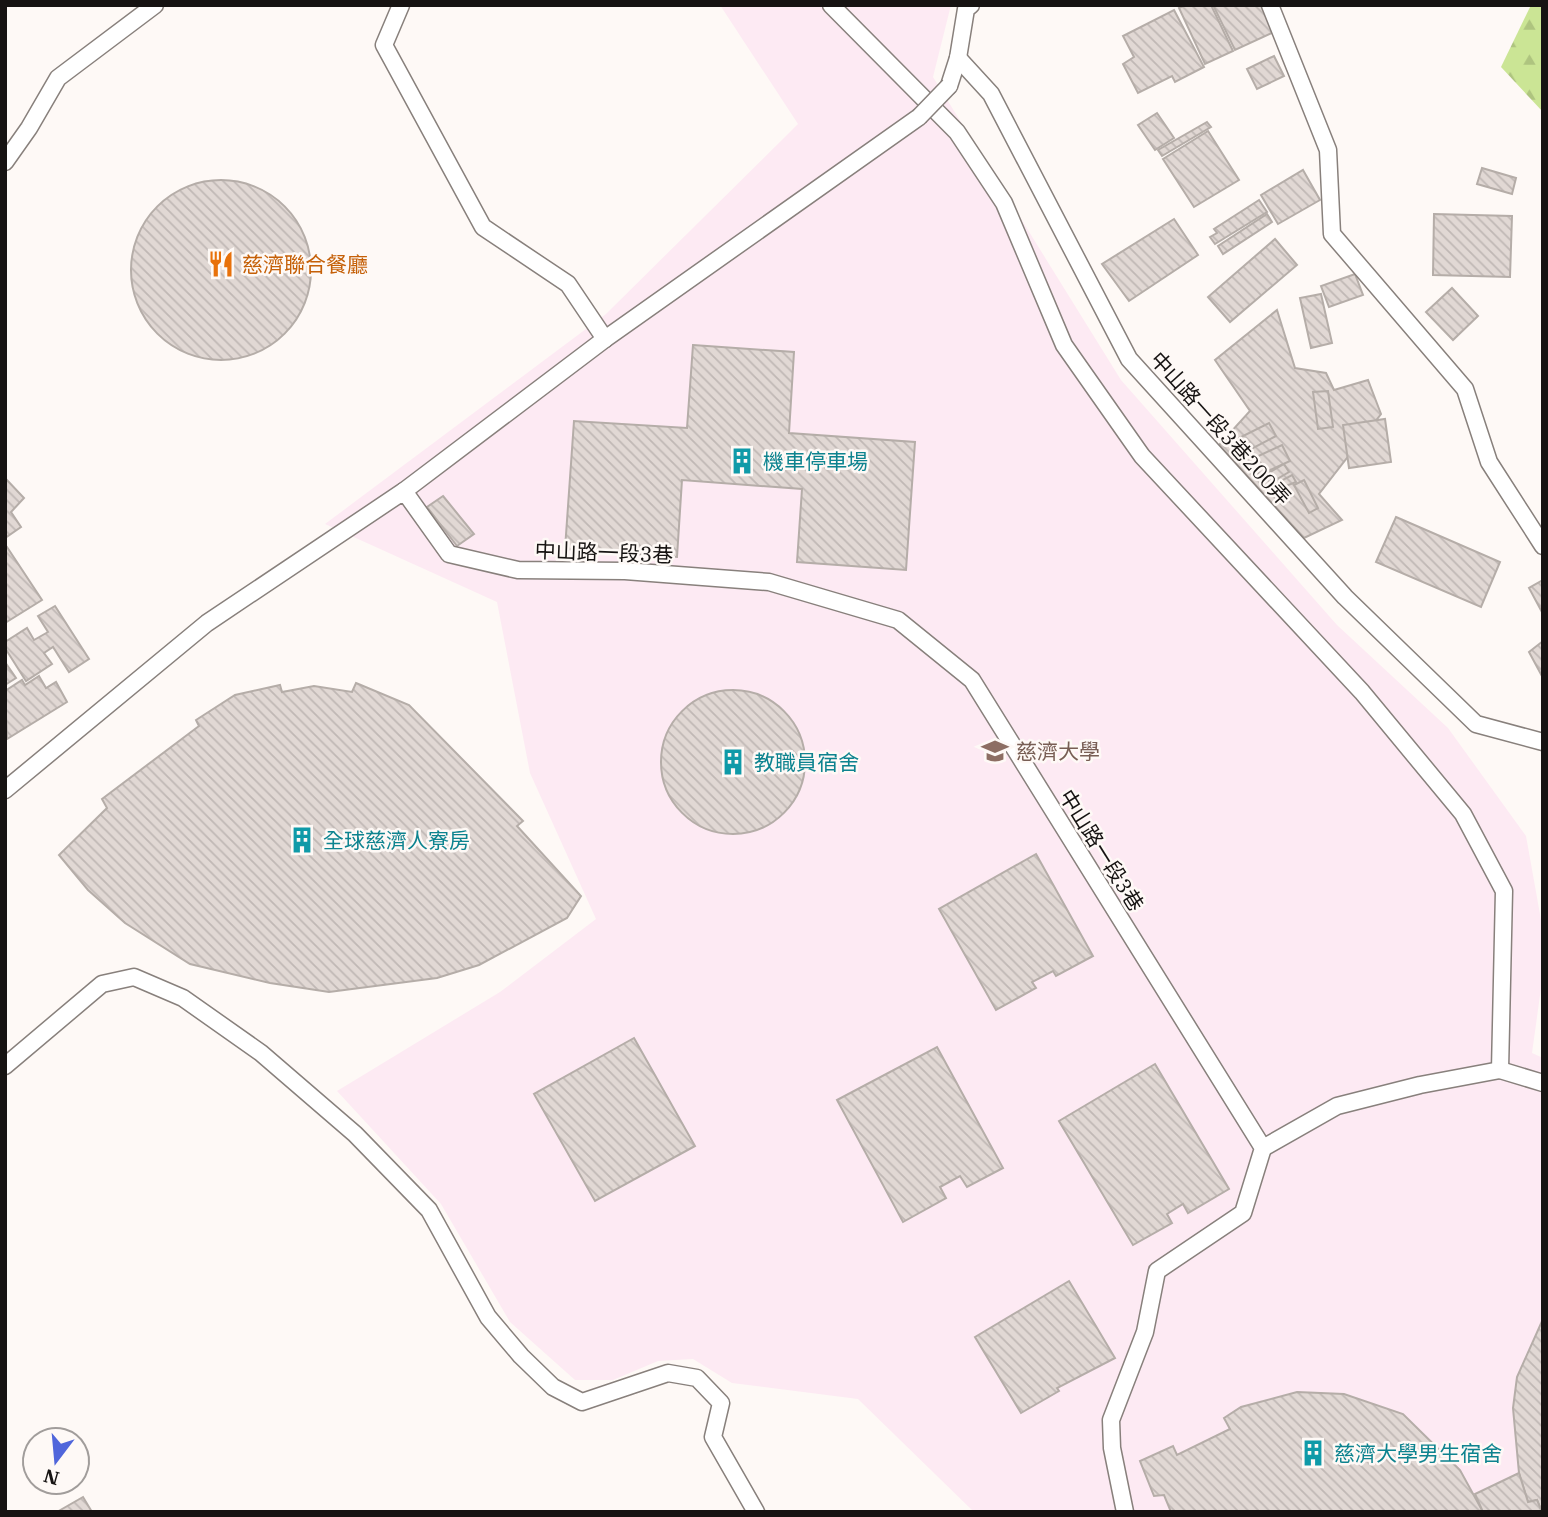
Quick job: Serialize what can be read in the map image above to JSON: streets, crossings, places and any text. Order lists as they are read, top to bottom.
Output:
{
  "streets": {
    "lane": ["中山路一段3巷200弄", "中山路一段3巷"]
  },
  "places": {
    "restaurant": ["慈濟聯合餐廳"],
    "building": [
      "機車停車場",
      "教職員宿舍",
      "全球慈濟人寮房",
      "慈濟大學男生宿舍"
    ],
    "school or university": ["慈濟大學"]
  },
  "north": "bottom"
}
